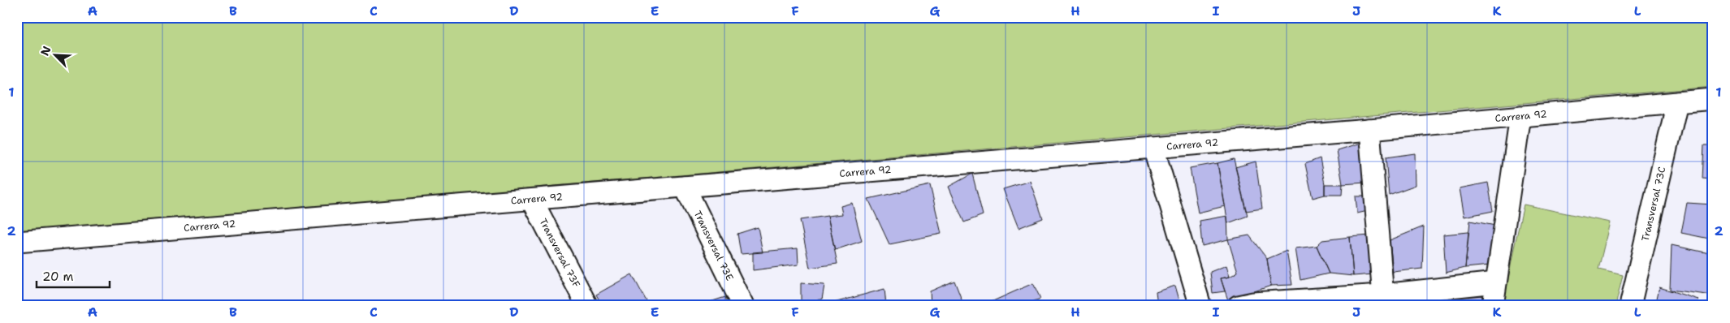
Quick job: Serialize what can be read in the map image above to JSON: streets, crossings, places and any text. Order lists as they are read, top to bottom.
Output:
{
  "streets": {
    "street": [
      "Carrera 92",
      "Transversal 73C",
      "Transversal 73E",
      "Transversal 73F"
    ]
  },
  "crossings": [
    ["Carrera 92", "Transversal 73C"],
    ["Carrera 92", "Transversal 73E"],
    ["Carrera 92", "Transversal 73F"]
  ],
  "scale_bar": "20 m",
  "north": "top left",
  "grid": {
    "columns": [
      "A",
      "B",
      "C",
      "D",
      "E",
      "F",
      "G",
      "H",
      "I",
      "J",
      "K",
      "L"
    ],
    "rows": ["1", "2"]
  }
}
